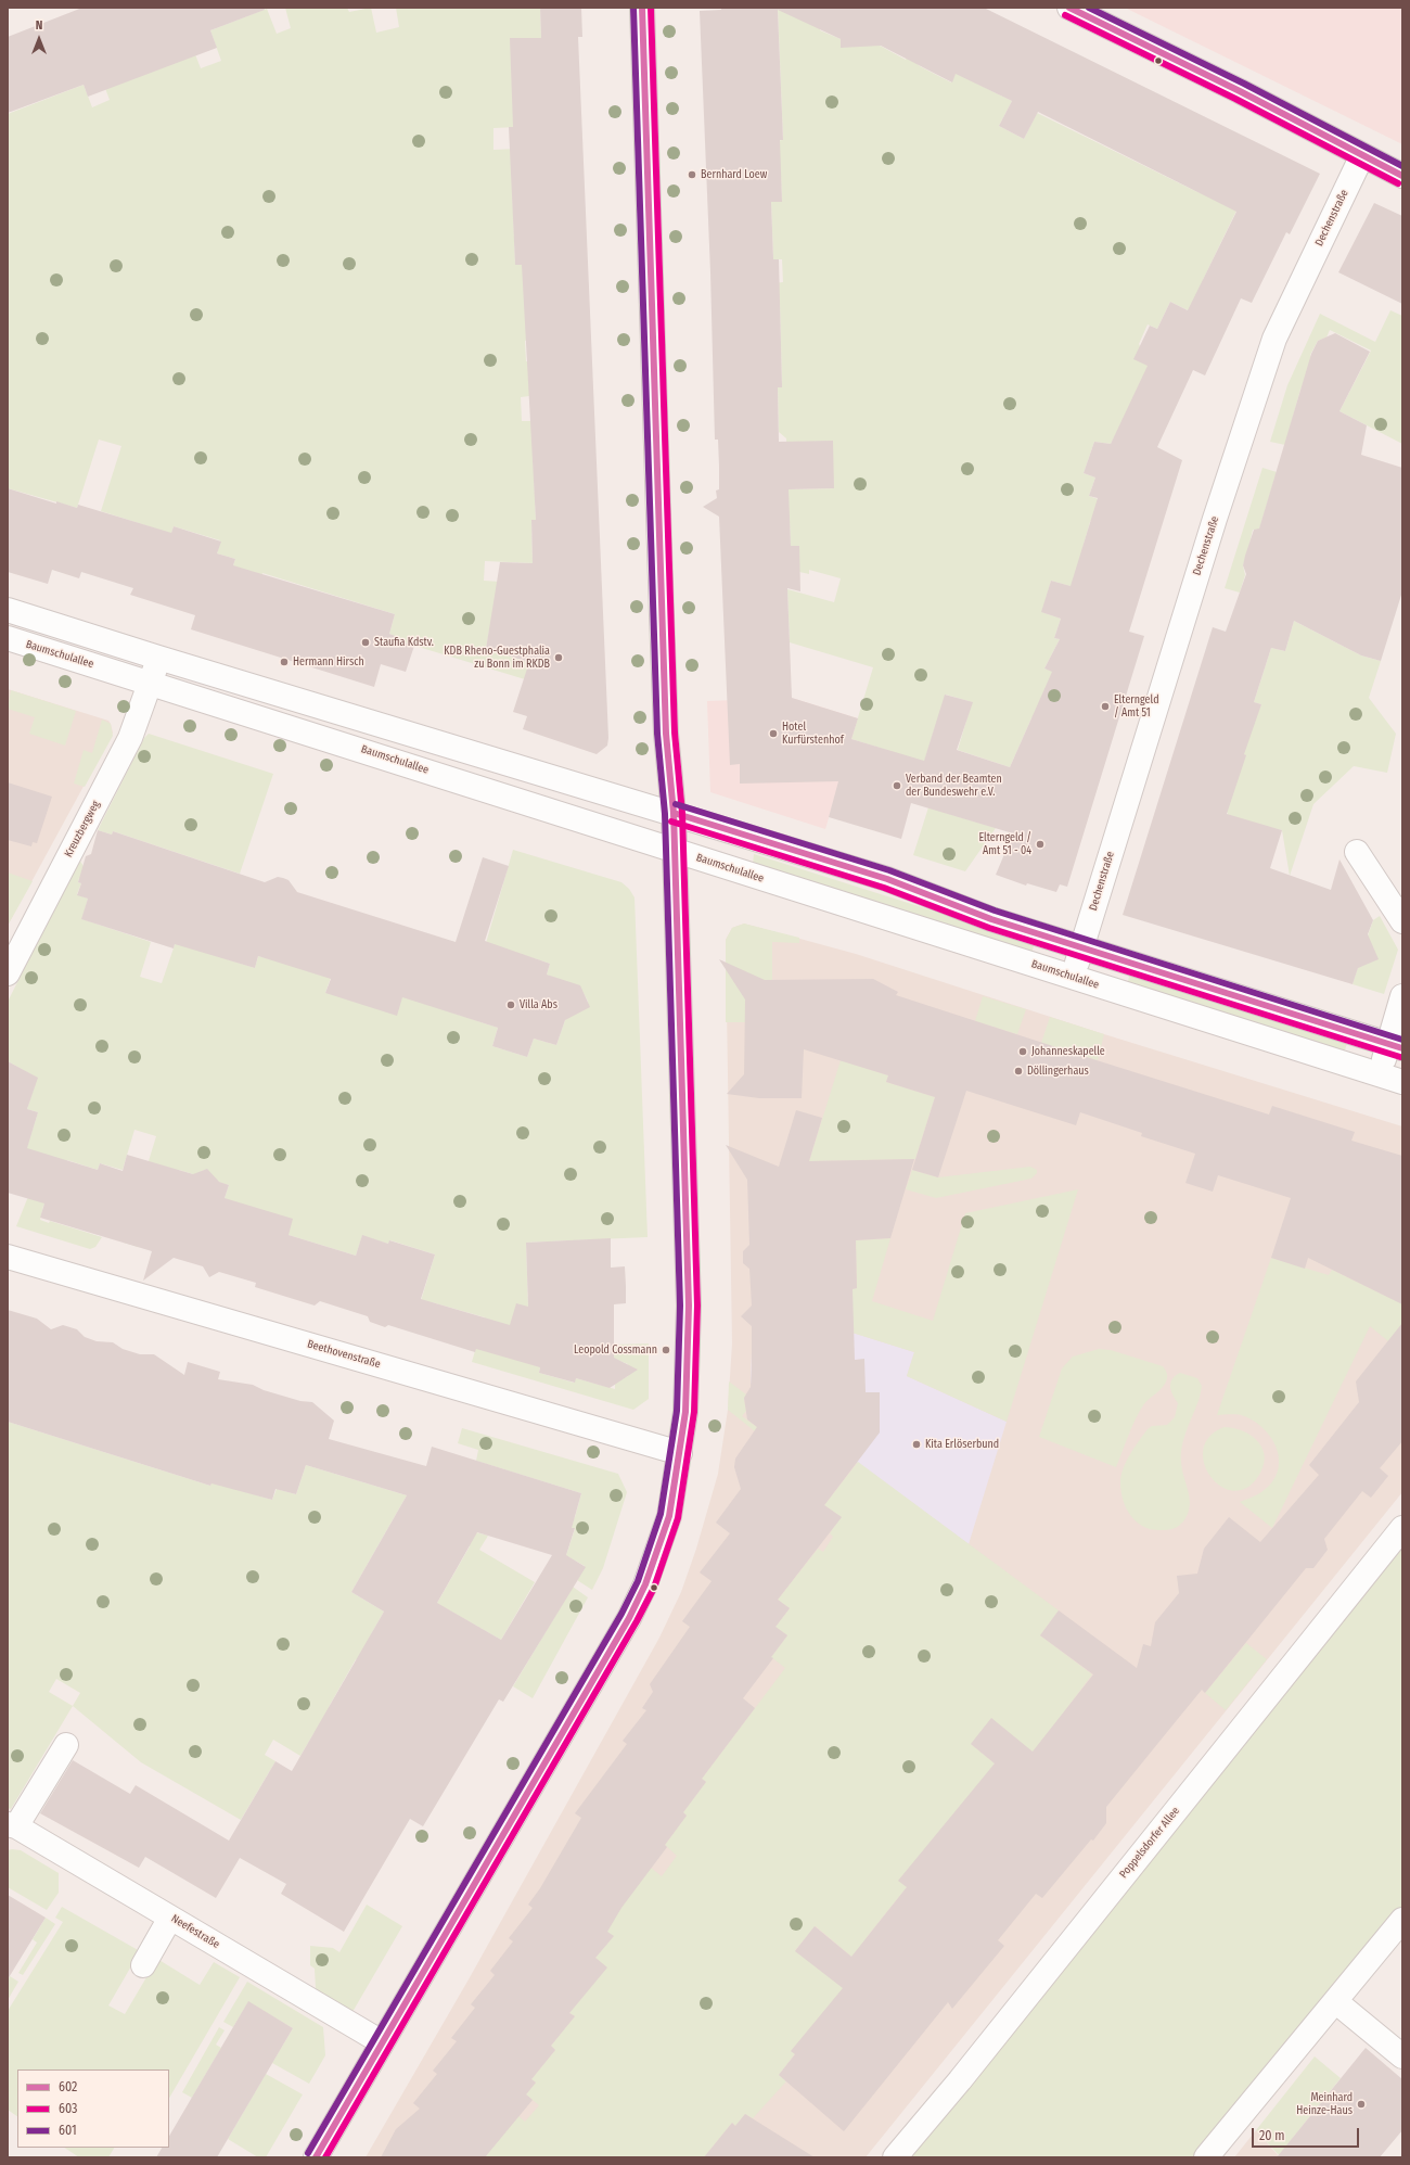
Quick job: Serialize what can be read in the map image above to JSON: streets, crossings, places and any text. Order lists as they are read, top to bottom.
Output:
{
  "streets": {
    "street": [
      "Dechenstraße",
      "Baumschulallee",
      "Kreuzbergweg",
      "Beethovenstraße",
      "Poppelsdorfer Allee",
      "Neefestraße"
    ]
  },
  "crossings": [
    ["Dechenstraße", "Baumschulallee"],
    ["Baumschulallee", "Kreuzbergweg"]
  ],
  "places": [
    "Bernhard Loew",
    "Staufia Kdstv.",
    "KDB Rheno-Guestphalia zu Bonn im RKDB",
    "Hermann Hirsch",
    "Elterngeld / Amt 51",
    "Hotel Kurfürstenhof",
    "Verband der Beamten der Bundeswehr e.V.",
    "Elterngeld / Amt 51 - 04",
    "Villa Abs",
    "Johanneskapelle",
    "Döllingerhaus",
    "Leopold Cossmann",
    "Kita Erlöserbund",
    "Meinhard Heinze-Haus"
  ],
  "lines": ["transit line 602", "transit line 603", "transit line 601"],
  "legend": ["602", "603", "601"],
  "scale_bar": "20 m",
  "north": "top"
}
